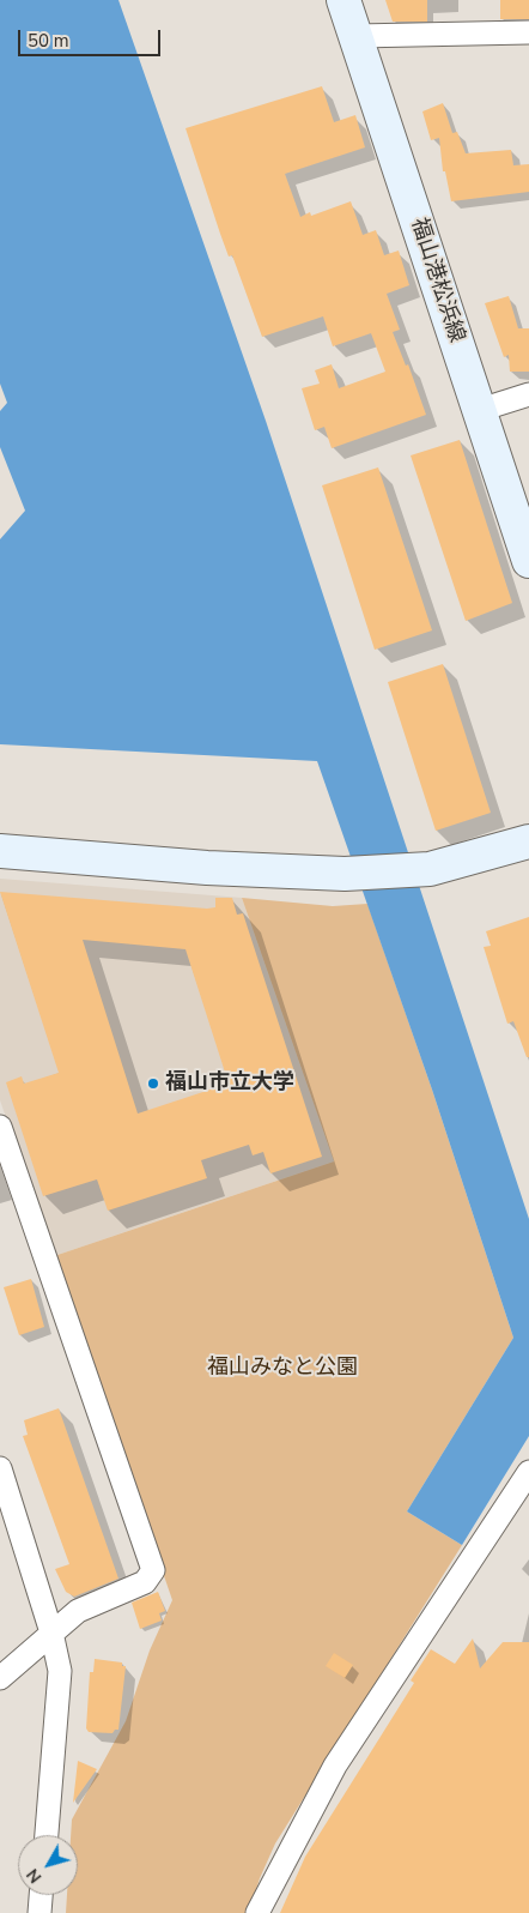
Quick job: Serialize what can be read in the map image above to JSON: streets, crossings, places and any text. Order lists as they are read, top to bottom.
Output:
{
  "streets": {
    "main road": ["福山港松浜線"]
  },
  "parks": ["福山みなと公園"],
  "places": ["福山市立大学"],
  "scale_bar": "50 m",
  "north": "bottom left"
}
